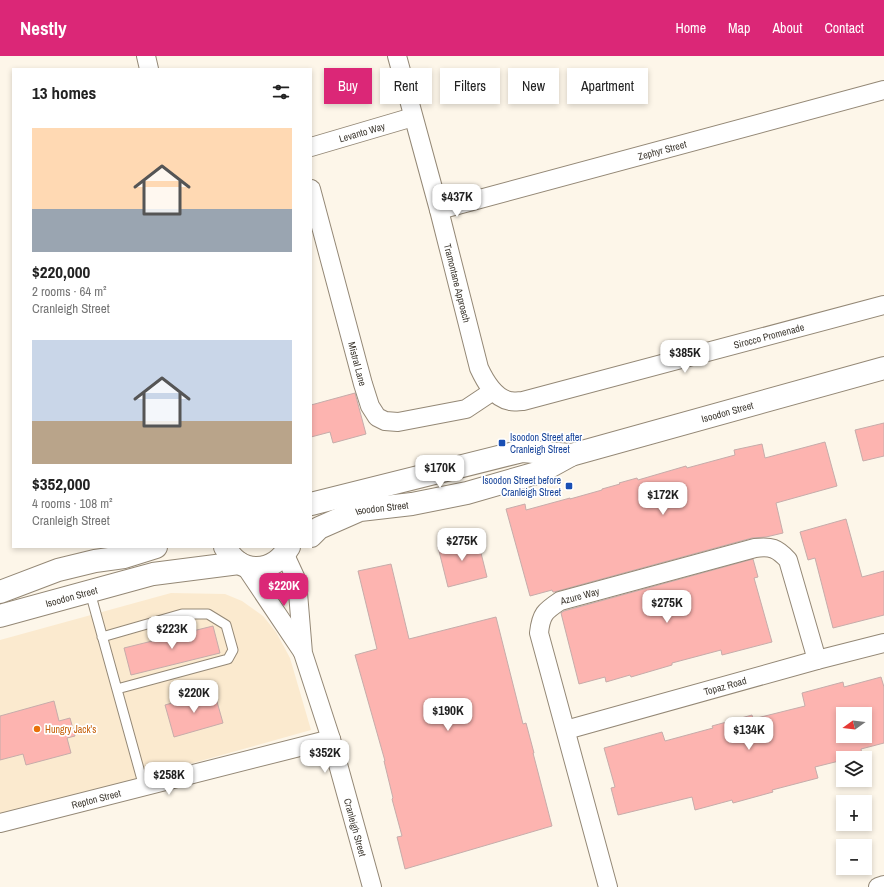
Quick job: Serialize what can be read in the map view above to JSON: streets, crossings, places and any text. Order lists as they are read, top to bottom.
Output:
{
  "streets": {
    "street": [
      "Levanto Way",
      "Zephyr Street",
      "Tramontane Approach",
      "Sirocco Promenade",
      "Mistral Lane",
      "Isoodon Street",
      "Azure Way",
      "Topaz Road",
      "Repton Street",
      "Cranleigh Street"
    ]
  },
  "crossings": [
    ["Levanto Way", "Tramontane Approach"],
    ["Zephyr Street", "Tramontane Approach"],
    ["Tramontane Approach", "Sirocco Promenade"],
    ["Tramontane Approach", "Mistral Lane"],
    ["Sirocco Promenade", "Mistral Lane"],
    ["Isoodon Street", "Cranleigh Street"],
    ["Azure Way", "Topaz Road"],
    ["Repton Street", "Cranleigh Street"]
  ],
  "places": {
    "transit": ["Isoodon Street after Cranleigh Street", "Isoodon Street before Cranleigh Street"],
    "other": ["Hungry Jack's"]
  },
  "north": "left",
  "page": {
    "header": "Nestly",
    "nav": [
      "Home",
      "Map",
      "About",
      "Contact"
    ],
    "chip": [
      "Buy",
      "Rent",
      "Filters",
      "New",
      "Apartment"
    ],
    "heading": "13 homes",
    "list": [
      {
        "name": "$220,000",
        "note": "2 rooms · 64 m² · Cranleigh Street"
      },
      {
        "name": "$352,000",
        "note": "4 rooms · 108 m² · Cranleigh Street"
      }
    ],
    "price": [
      "$437K",
      "$385K",
      "$170K",
      "$172K",
      "$275K",
      "$220K",
      "$275K",
      "$223K",
      "$220K",
      "$190K",
      "$134K",
      "$352K",
      "$258K"
    ],
    "map_buttons": ["+", "−"]
  }
}
